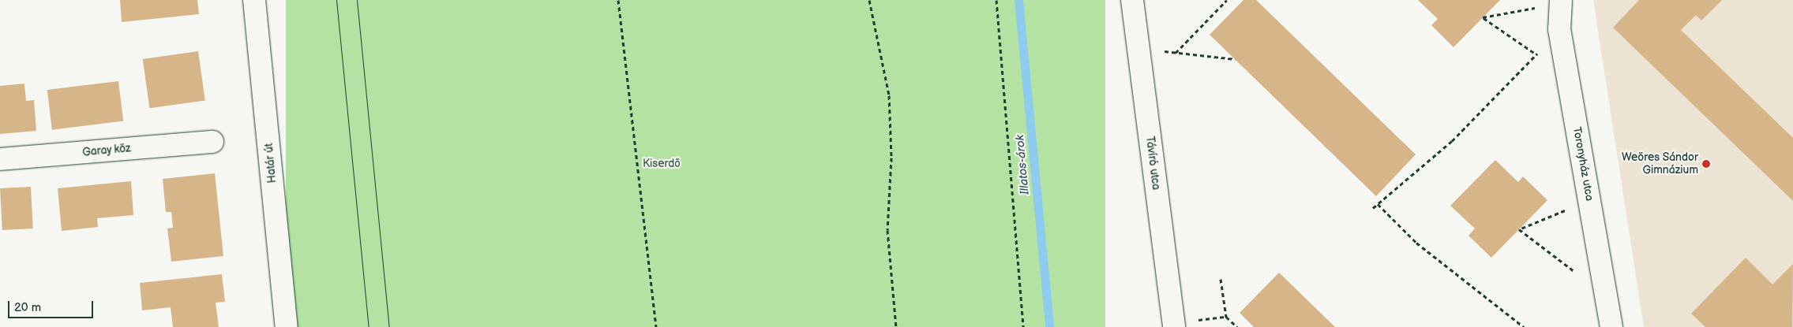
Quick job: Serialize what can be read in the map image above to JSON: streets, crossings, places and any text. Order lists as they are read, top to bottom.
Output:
{
  "streets": {
    "street": [
      "Garay köz",
      "Határ út",
      "Távíró utca",
      "Toronyház utca"
    ]
  },
  "water": ["Illatos-árok"],
  "parks": ["Kiserdő"],
  "places": ["Weöres Sándor Gimnázium"],
  "scale_bar": "20 m"
}
